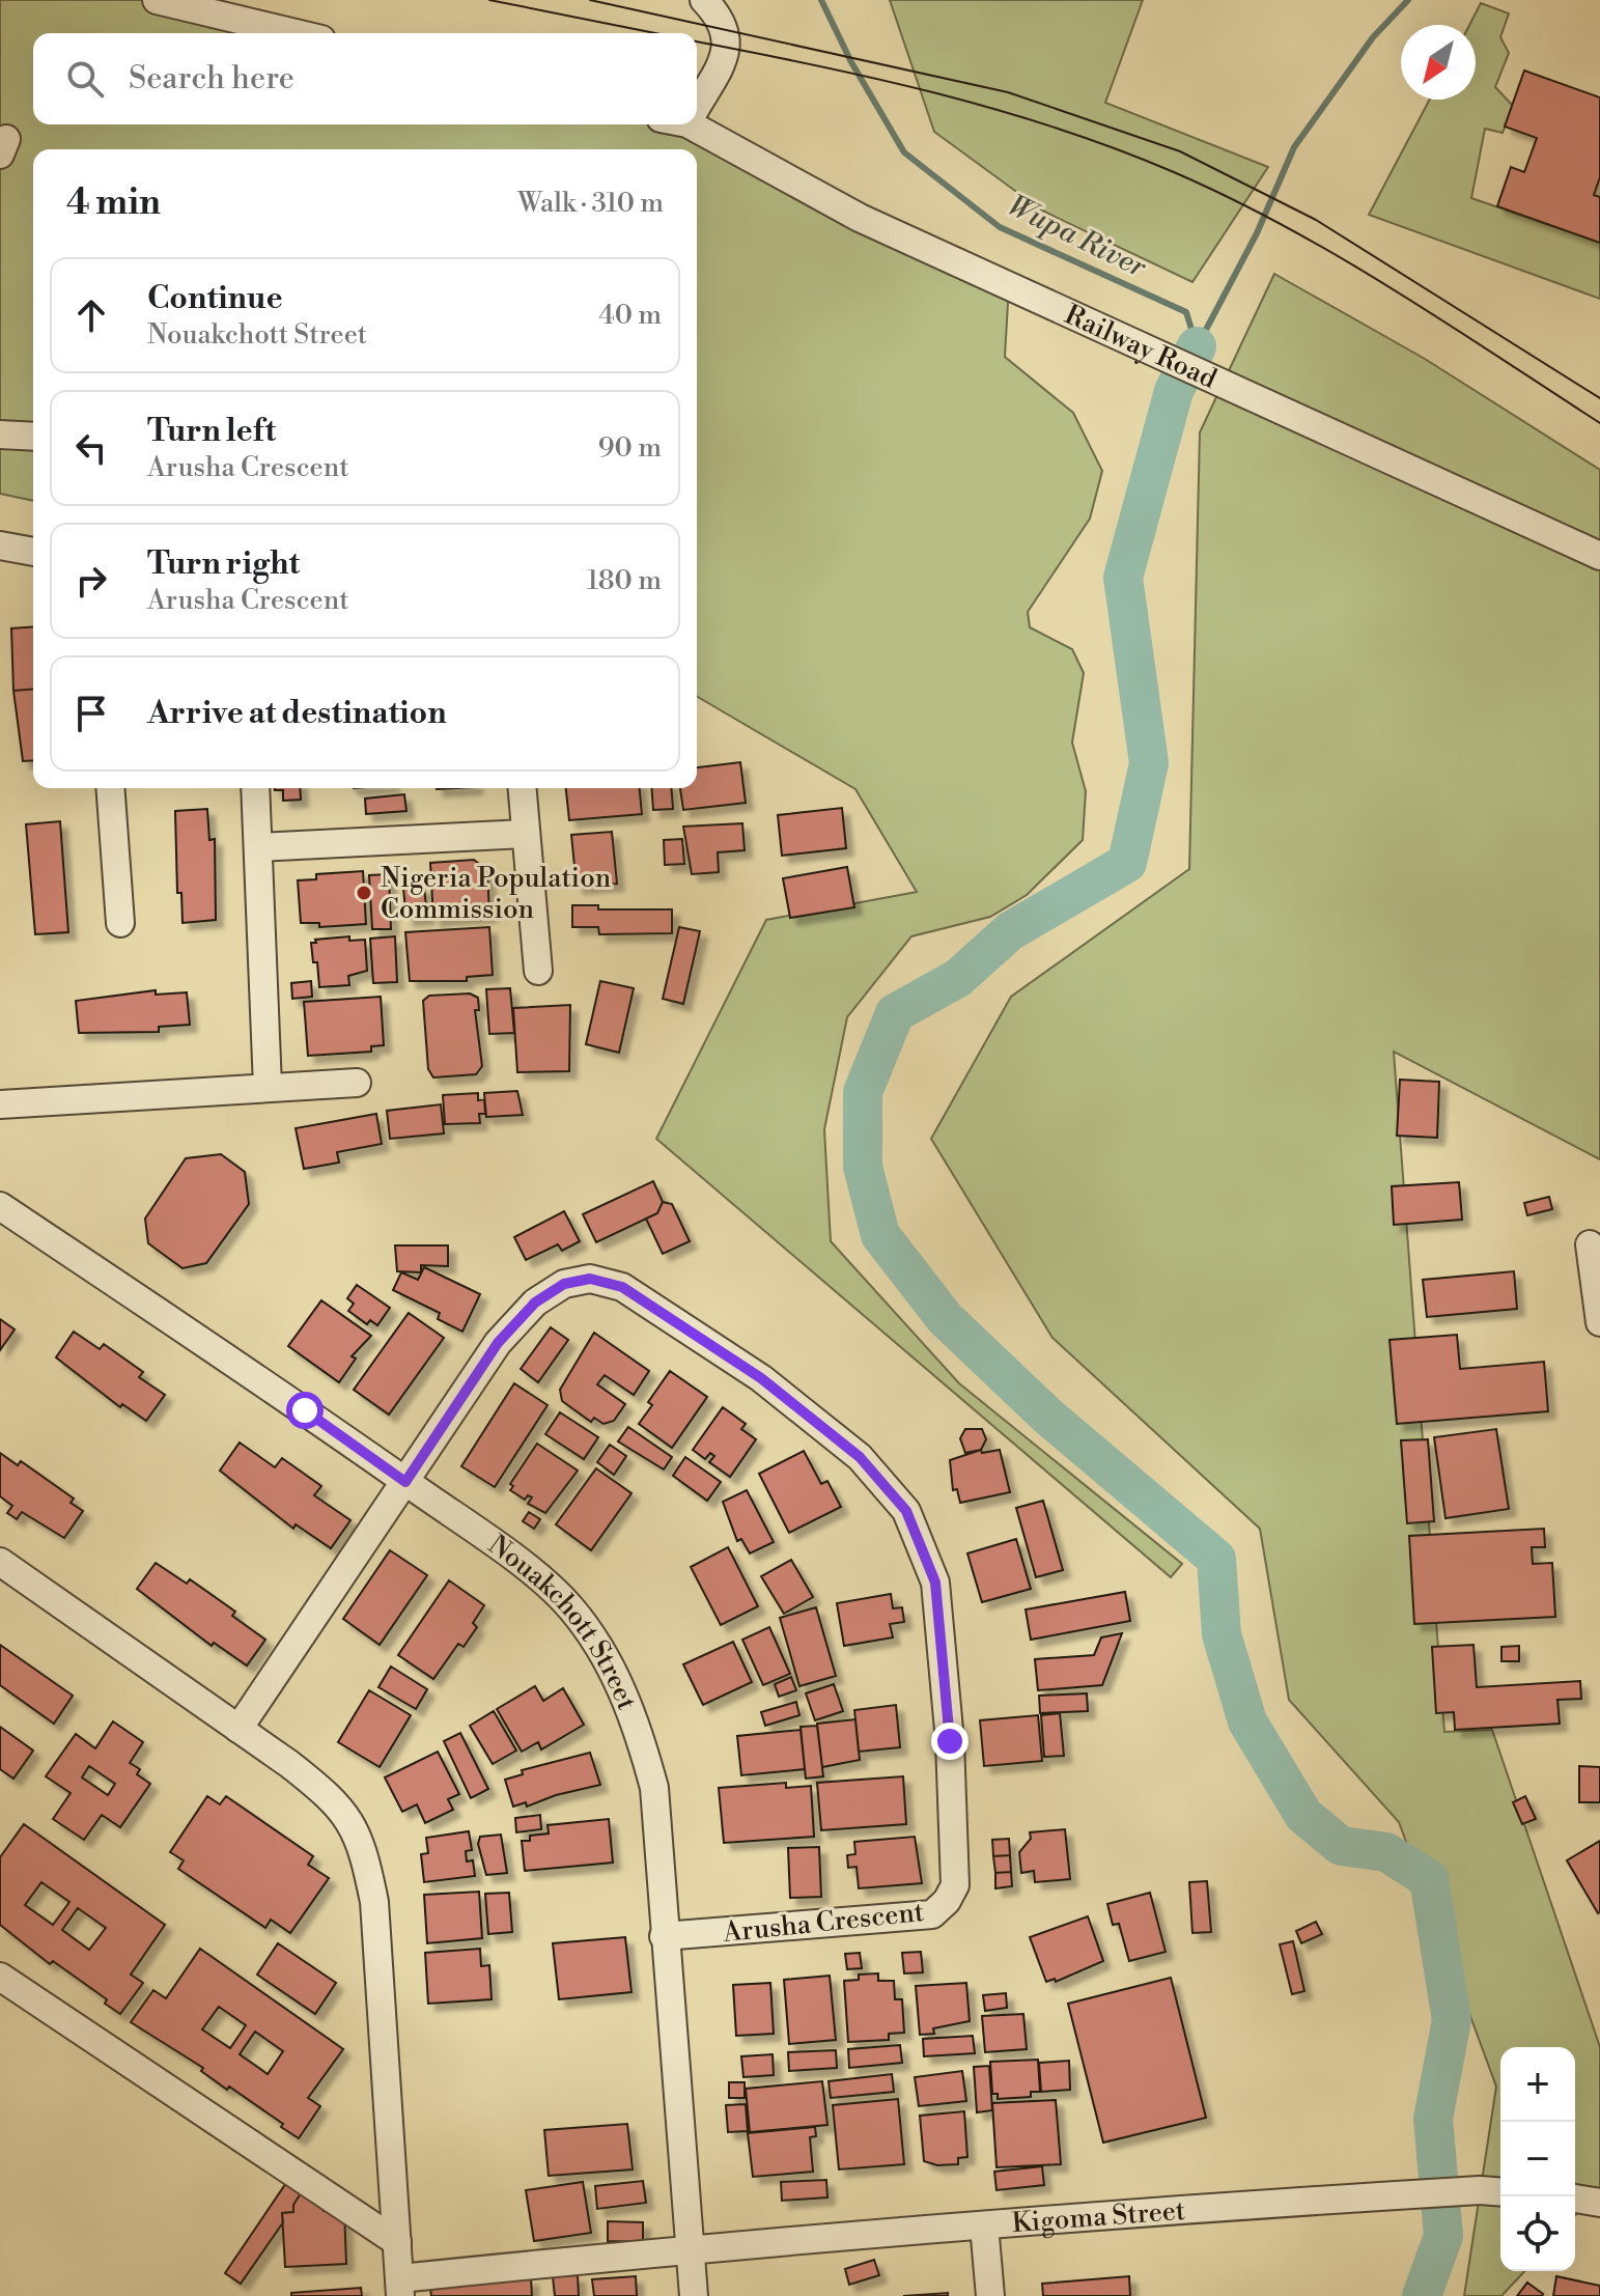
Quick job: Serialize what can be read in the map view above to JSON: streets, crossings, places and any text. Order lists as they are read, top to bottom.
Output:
{
  "streets": {
    "street": [
      "Railway Road",
      "Nouakchott Street",
      "Arusha Crescent",
      "Kigoma Street"
    ]
  },
  "crossings": [
    ["Nouakchott Street", "Arusha Crescent"],
    ["Nouakchott Street", "Kigoma Street"]
  ],
  "water": ["Wupa River"],
  "places": ["Nigeria Population Commission"],
  "north": "bottom left",
  "page": {
    "search": "Search here",
    "heading": ["4 min", "Walk · 310 m"],
    "list": [
      ["Continue", "Nouakchott Street", "40 m"],
      ["Turn left", "Arusha Crescent", "90 m"],
      ["Turn right", "Arusha Crescent", "180 m"],
      "Arrive at destination"
    ],
    "map_buttons": ["+", "−"]
  }
}
